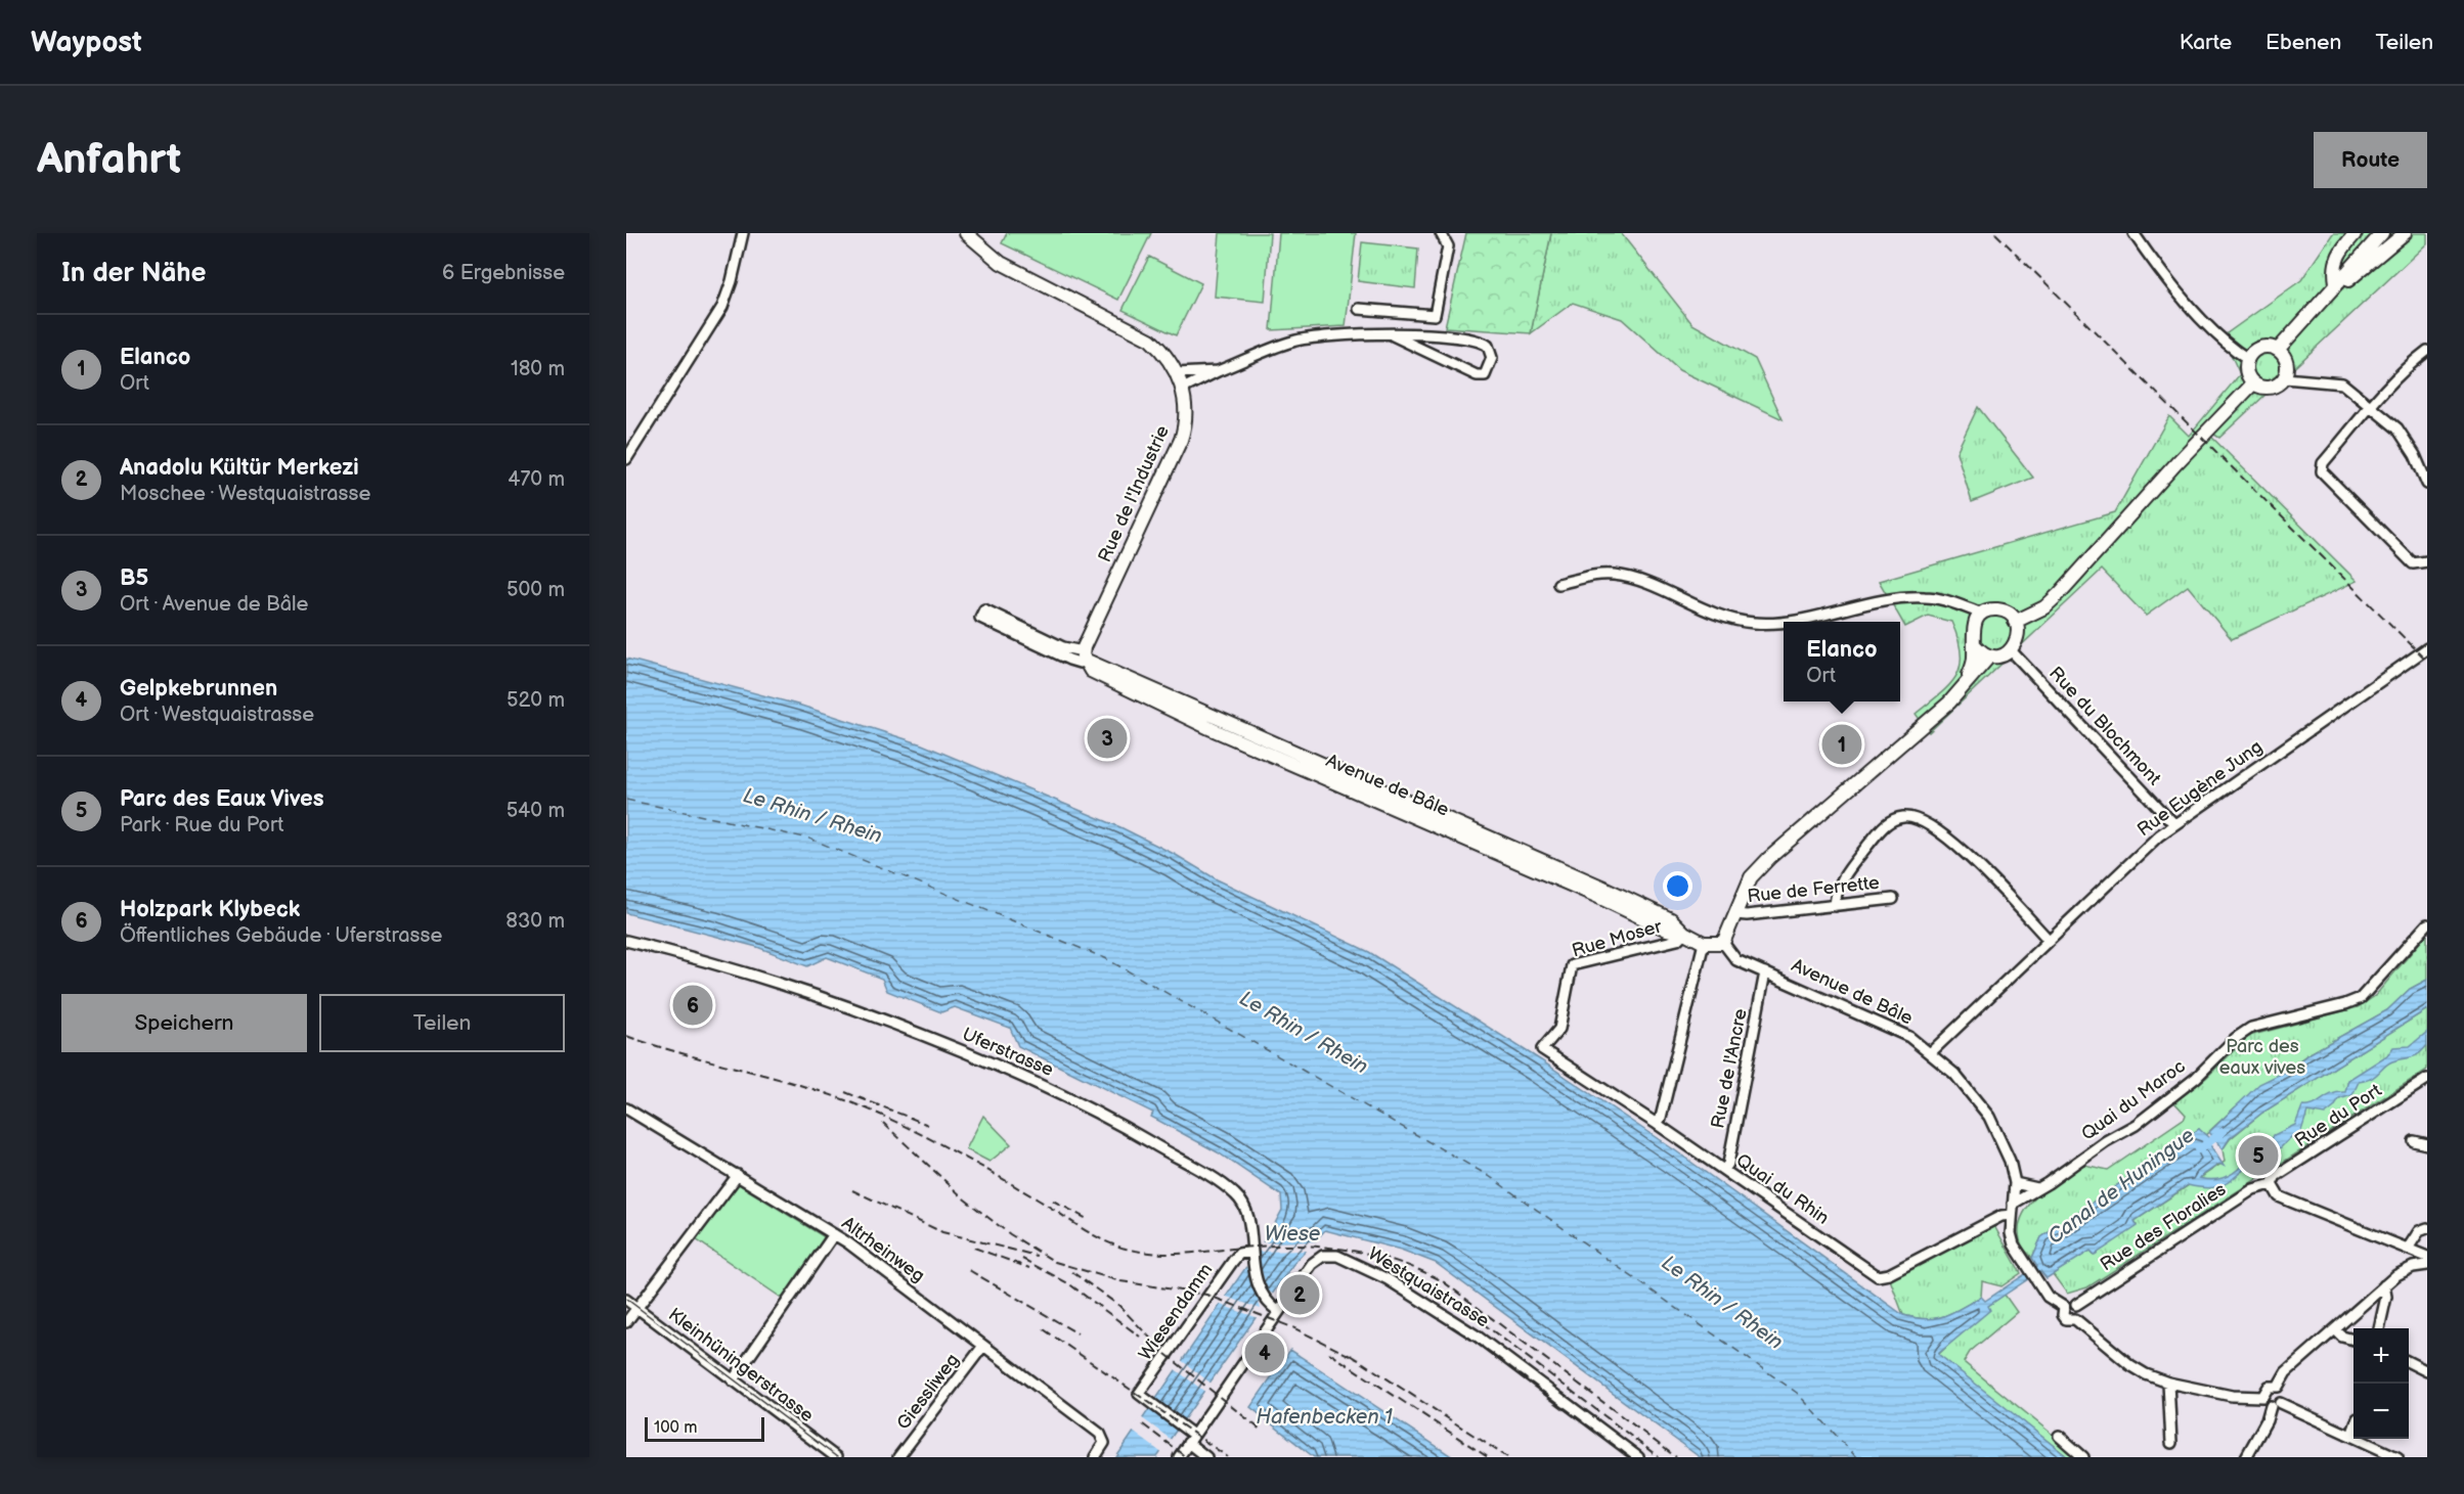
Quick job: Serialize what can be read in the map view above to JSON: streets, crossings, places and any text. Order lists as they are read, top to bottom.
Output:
{
  "streets": {
    "main road": ["Rue de l'Industrie", "Avenue de Bâle"],
    "street": [
      "Rue du Blochmont",
      "Rue Eugène Jung",
      "Rue de Ferrette",
      "Rue Moser",
      "Uferstrasse",
      "Rue de l'Ancre",
      "Quai du Maroc",
      "Rue du Port",
      "Quai du Rhin",
      "Rue des Floralies",
      "Altrheinweg",
      "Westquaistrasse",
      "Wiesendamm",
      "Kleinhüningerstrasse",
      "Giessliweg"
    ]
  },
  "crossings": [
    ["Rue de l'Industrie", "Avenue de Bâle"],
    ["Rue du Blochmont", "Rue Eugène Jung"],
    ["Avenue de Bâle", "Rue Eugène Jung"],
    ["Avenue de Bâle", "Rue Moser"],
    ["Avenue de Bâle", "Rue de l'Ancre"],
    ["Rue Moser", "Quai du Rhin"],
    ["Uferstrasse", "Westquaistrasse"],
    ["Uferstrasse", "Wiesendamm"],
    ["Rue de l'Ancre", "Quai du Rhin"],
    ["Rue du Port", "Rue des Floralies"],
    ["Altrheinweg", "Giessliweg"],
    ["Westquaistrasse", "Wiesendamm"]
  ],
  "water": [
    "Le Rhin / Rhein",
    "Canal de Huningue",
    "Wiese",
    "Hafenbecken 1"
  ],
  "parks": ["Parc des eaux vives"],
  "scale_bar": "100 m",
  "page": {
    "header": "Waypost",
    "nav": ["Karte", "Ebenen", "Teilen"],
    "buttons": [
      "Route",
      ["Speichern", "Teilen"]
    ],
    "title": "Anfahrt",
    "heading": ["In der Nähe", "6 Ergebnisse"],
    "list": [
      {
        "mark": "1",
        "name": "Elanco",
        "note": "Ort",
        "value": "180 m"
      },
      {
        "mark": "2",
        "name": "Anadolu Kültür Merkezi",
        "note": "Moschee · Westquaistrasse",
        "value": "470 m"
      },
      {
        "mark": "3",
        "name": "B5",
        "note": "Ort · Avenue de Bâle",
        "value": "500 m"
      },
      {
        "mark": "4",
        "name": "Gelpkebrunnen",
        "note": "Ort · Westquaistrasse",
        "value": "520 m"
      },
      {
        "mark": "5",
        "name": "Parc des Eaux Vives",
        "note": "Park · Rue du Port",
        "value": "540 m"
      },
      {
        "mark": "6",
        "name": "Holzpark Klybeck",
        "note": "Öffentliches Gebäude · Uferstrasse",
        "value": "830 m"
      }
    ],
    "popup": ["Elanco", "Ort"],
    "pins": [
      "3",
      "1",
      "6",
      "5",
      "2",
      "4"
    ],
    "map_buttons": ["+", "−"],
    "scale": "100 m"
  }
}
